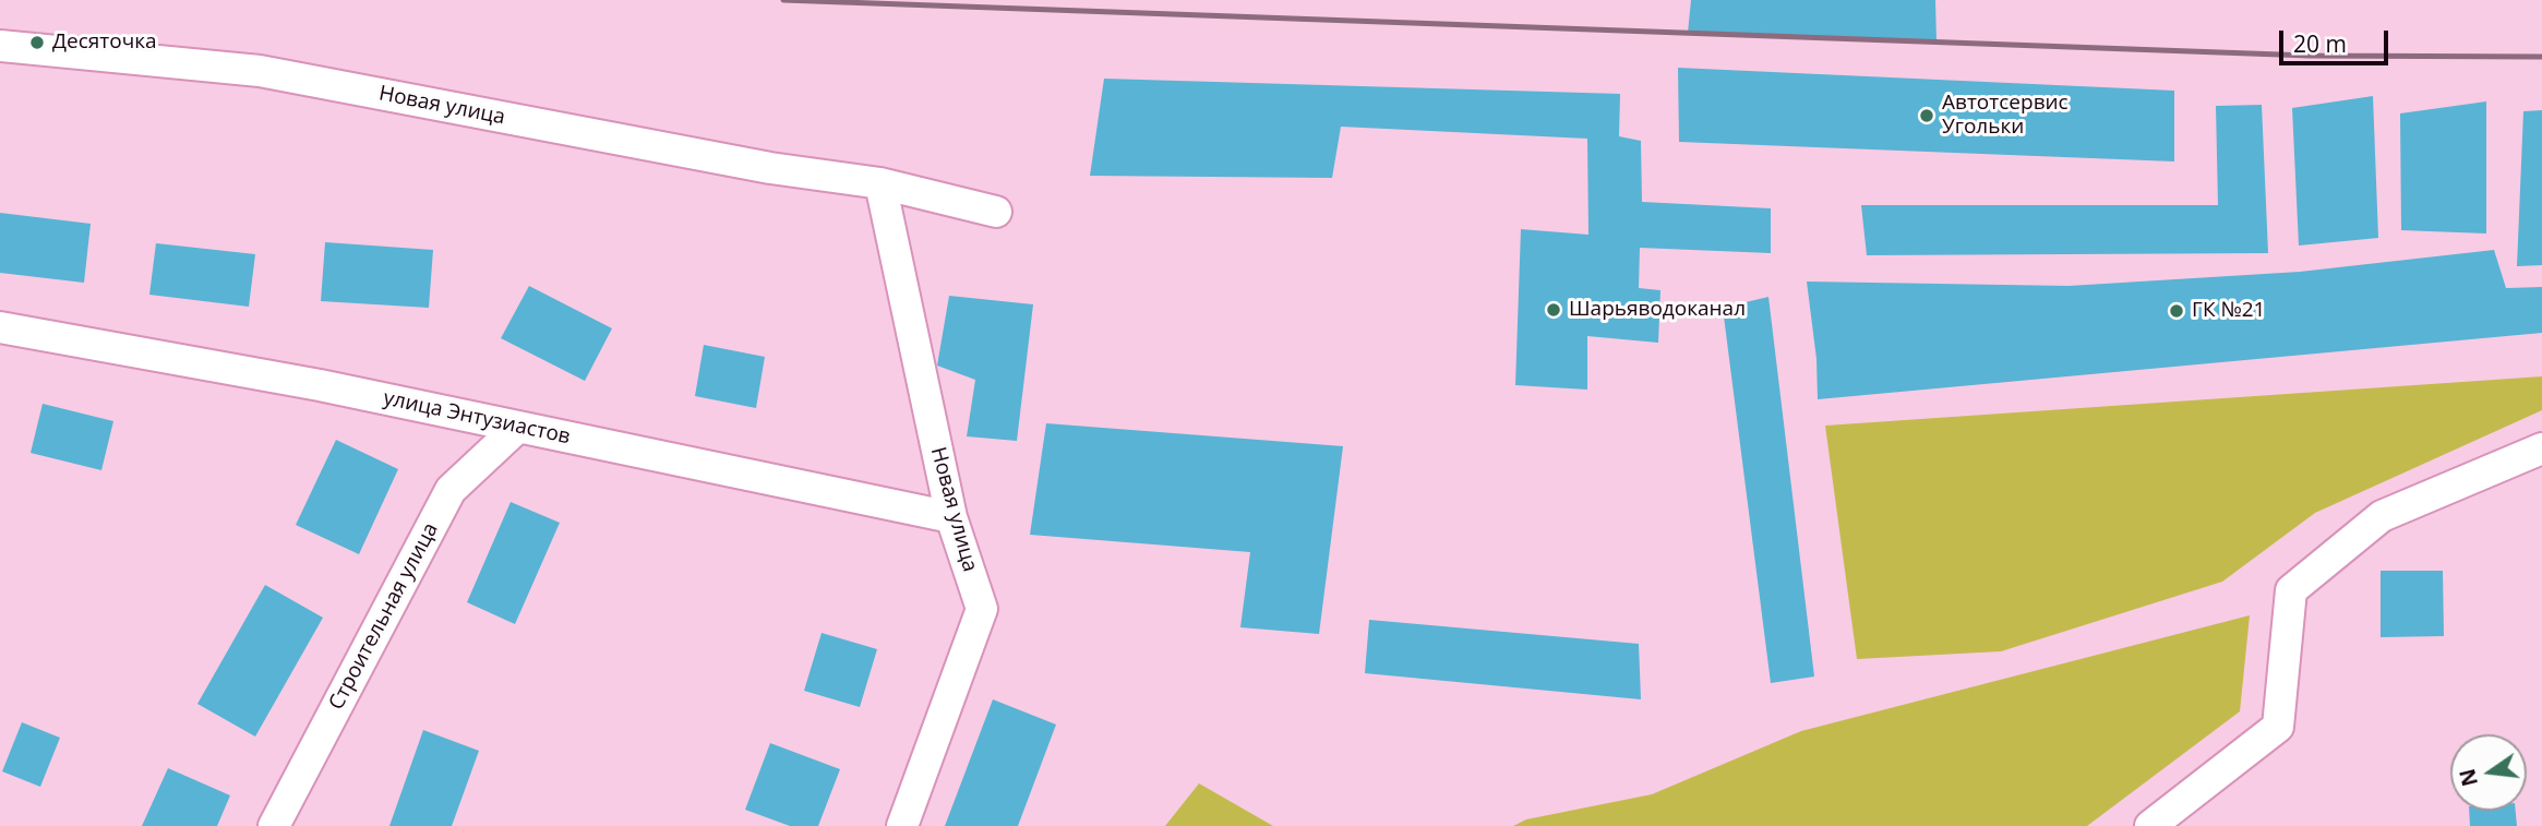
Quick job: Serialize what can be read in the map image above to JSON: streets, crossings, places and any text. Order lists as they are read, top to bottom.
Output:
{
  "streets": {
    "street": ["Новая улица", "улица Энтузиастов", "Строительная улица"]
  },
  "crossings": [
    ["Новая улица", "улица Энтузиастов"],
    ["улица Энтузиастов", "Строительная улица"]
  ],
  "places": [
    "Десяточка",
    "Автотсервис Угольки",
    "Шарьяводоканал",
    "ГК №21"
  ],
  "scale_bar": "20 m",
  "north": "left"
}
